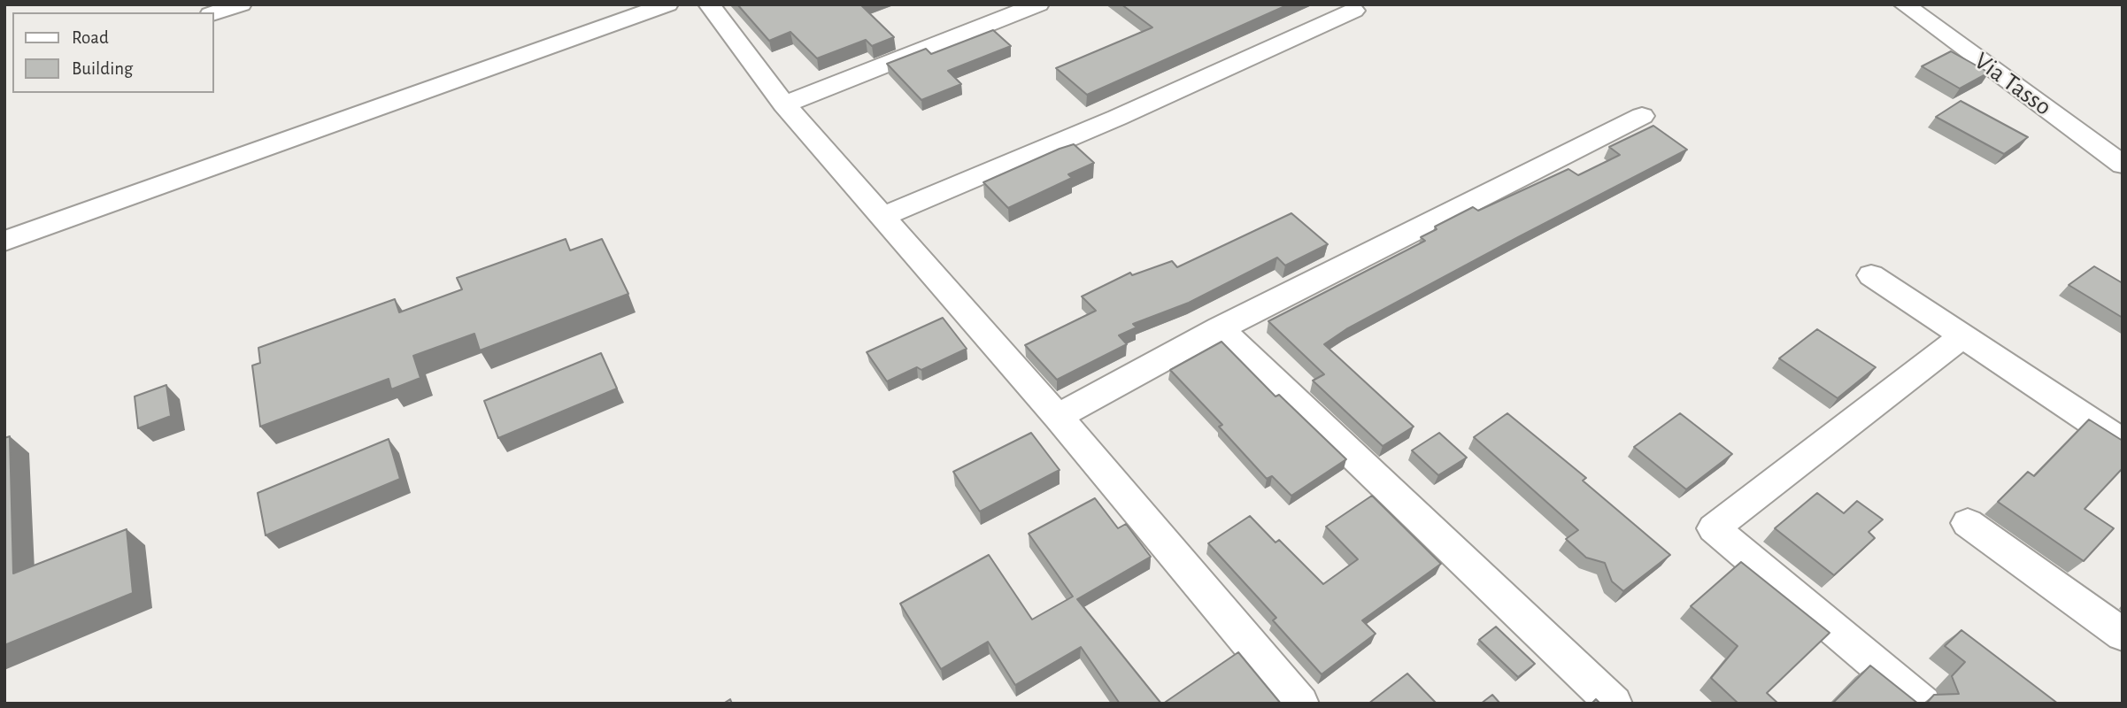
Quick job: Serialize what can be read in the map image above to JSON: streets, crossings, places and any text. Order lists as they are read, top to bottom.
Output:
{
  "streets": {
    "street": ["Via Tasso"]
  },
  "legend": ["Road", "Building"]
}
